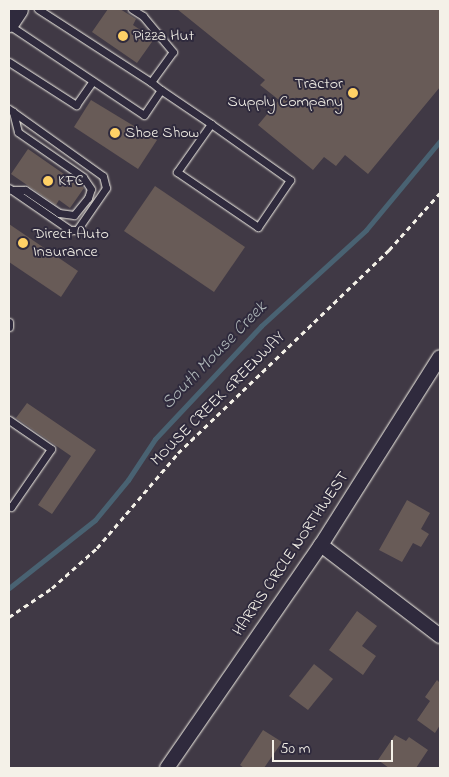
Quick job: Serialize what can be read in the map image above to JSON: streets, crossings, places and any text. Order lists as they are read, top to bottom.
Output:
{
  "streets": {
    "street": ["HARRIS CIRCLE NORTHWEST"],
    "path": ["MOUSE CREEK GREENWAY"]
  },
  "water": ["South Mouse Creek"],
  "places": [
    "Pizza Hut",
    "Tractor Supply Company",
    "Shoe Show",
    "KFC",
    "Direct Auto Insurance"
  ],
  "scale_bar": "50 m"
}
